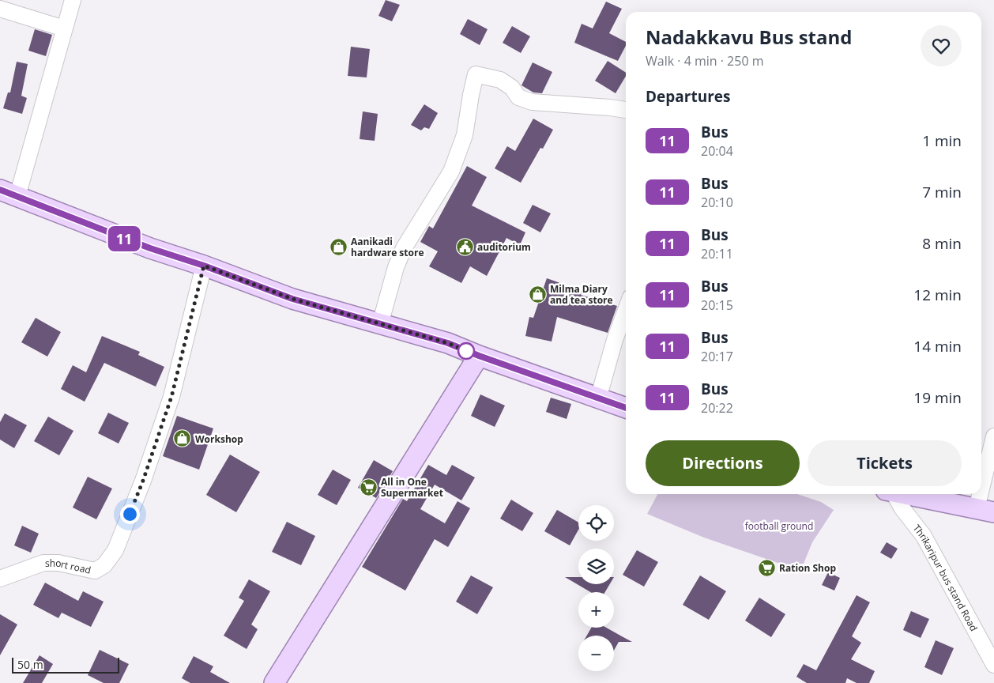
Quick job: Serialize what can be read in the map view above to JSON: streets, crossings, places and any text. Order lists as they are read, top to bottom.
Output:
{
  "streets": {
    "street": ["short road", "Thrikaripur bus stand Road"]
  },
  "parks": ["football ground"],
  "places": {
    "shop": ["Aanikadi hardware store", "Milma Diary and tea store", "Workshop"],
    "public building": ["auditorium"],
    "supermarket": ["All in One Supermarket", "Ration Shop"]
  },
  "lines": ["bus line 11"],
  "scale_bar": "50 m",
  "page": {
    "on_map": "11",
    "heading": [
      ["Nadakkavu Bus stand", "Walk · 4 min · 250 m"],
      "Departures"
    ],
    "list": [
      {
        "mark": "11",
        "name": "Bus",
        "note": "20:04",
        "value": "1 min"
      },
      {
        "mark": "11",
        "name": "Bus",
        "note": "20:10",
        "value": "7 min"
      },
      {
        "mark": "11",
        "name": "Bus",
        "note": "20:11",
        "value": "8 min"
      },
      {
        "mark": "11",
        "name": "Bus",
        "note": "20:15",
        "value": "12 min"
      },
      {
        "mark": "11",
        "name": "Bus",
        "note": "20:17",
        "value": "14 min"
      },
      {
        "mark": "11",
        "name": "Bus",
        "note": "20:22",
        "value": "19 min"
      }
    ],
    "buttons": ["Directions", "Tickets"],
    "map_buttons": ["+", "−"],
    "scale": "50 m"
  }
}
